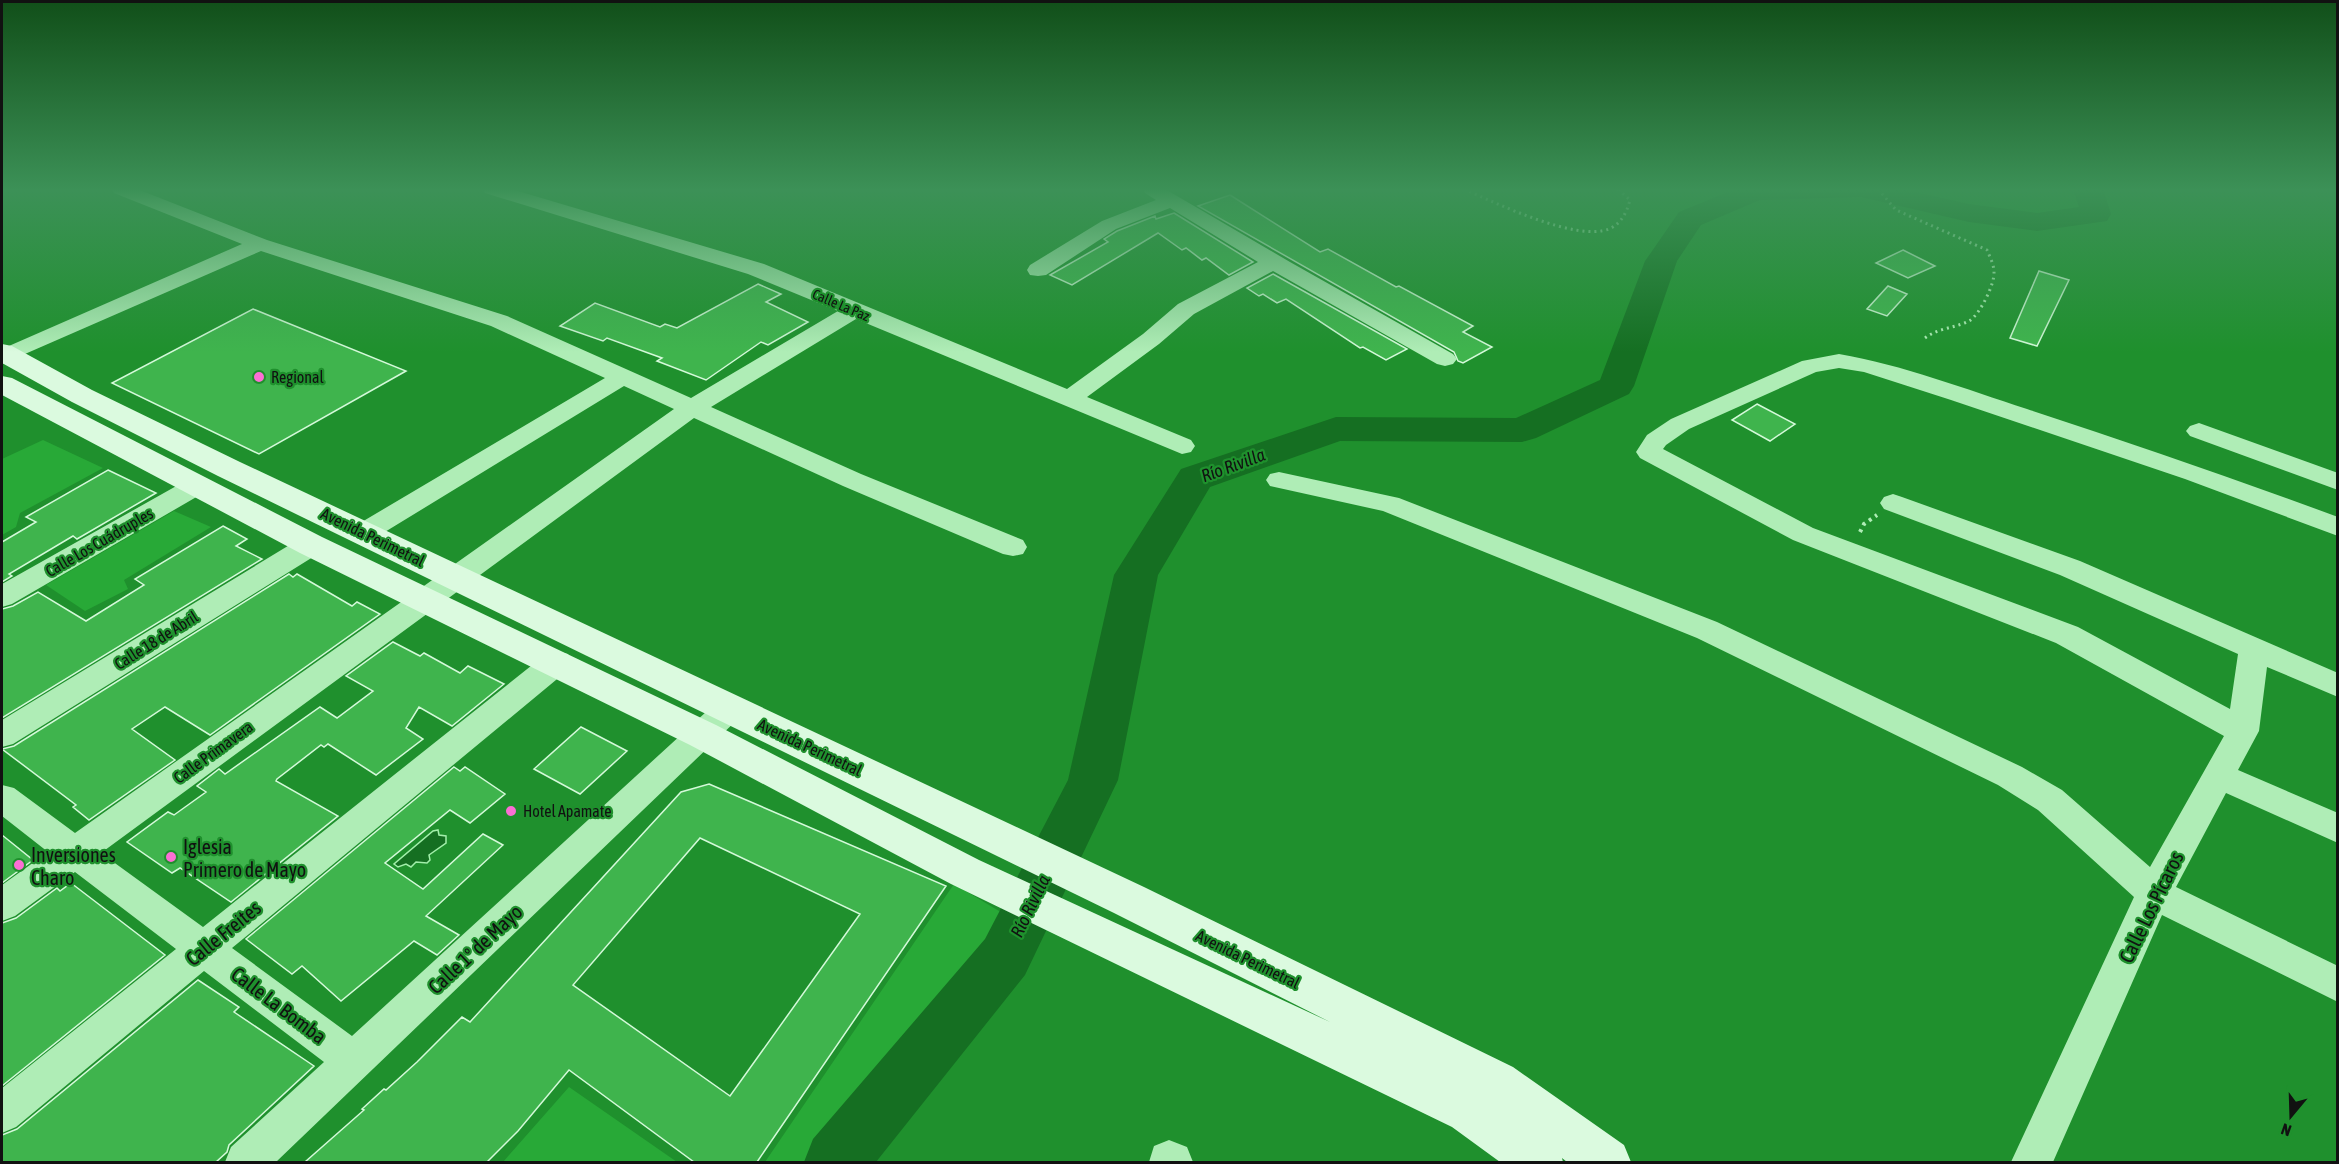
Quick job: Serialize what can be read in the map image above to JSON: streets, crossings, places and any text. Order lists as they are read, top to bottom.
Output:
{
  "streets": {
    "main road": ["Avenida Perimetral"],
    "street": [
      "Calle La Paz",
      "Calle Los Cuádruples",
      "Calle 18 de Abril",
      "Calle Primavera",
      "Calle Los Pícaros",
      "Calle Freites",
      "Calle 1° de Mayo",
      "Calle La Bomba"
    ]
  },
  "crossings": [
    ["Calle La Paz", "Calle Primavera"],
    ["Avenida Perimetral", "Calle Los Cuádruples"],
    ["Avenida Perimetral", "Calle 18 de Abril"],
    ["Avenida Perimetral", "Calle Primavera"],
    ["Avenida Perimetral", "Calle Freites"],
    ["Avenida Perimetral", "Calle 1° de Mayo"],
    ["Calle Primavera", "Calle La Bomba"],
    ["Calle Freites", "Calle La Bomba"],
    ["Calle 1° de Mayo", "Calle La Bomba"]
  ],
  "water": ["Río Rivilla"],
  "places": [
    "Regional",
    "Hotel Apamate",
    "Iglesia Primero de Mayo",
    "Inversiones Charo"
  ],
  "north": "bottom"
}
